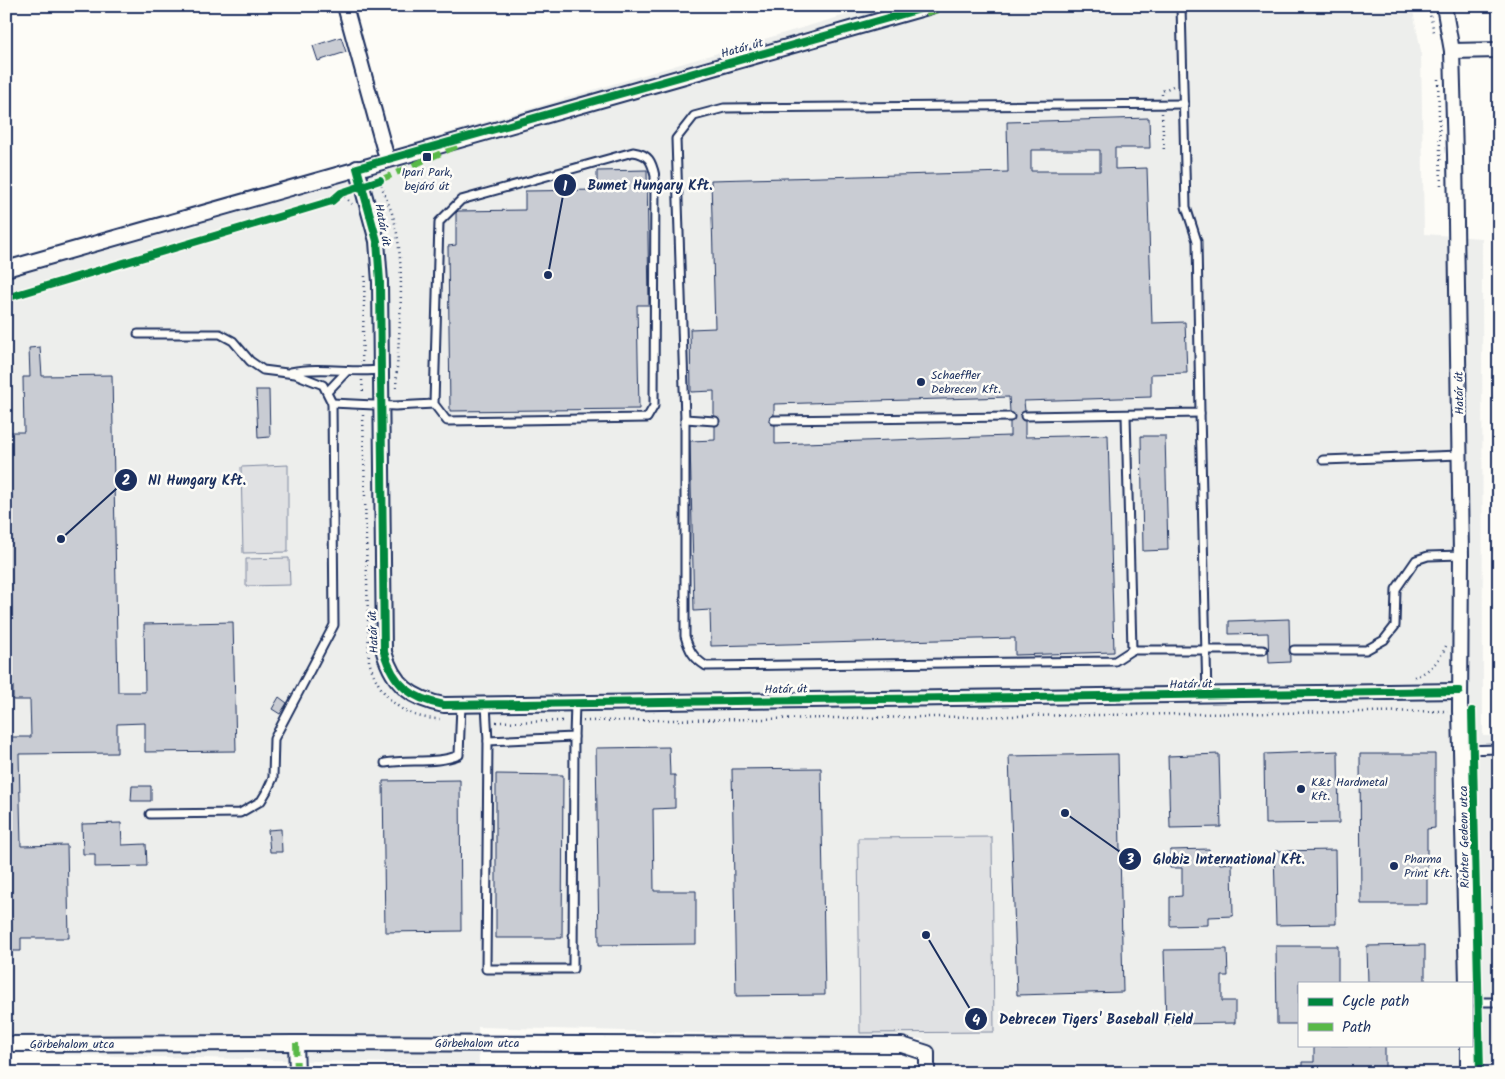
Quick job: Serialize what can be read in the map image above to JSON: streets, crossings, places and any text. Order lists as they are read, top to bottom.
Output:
{
  "streets": {
    "street": ["Határ út", "Richter Gedeon utca", "Görbehalom utca"]
  },
  "crossings": [
    ["Határ út", "Richter Gedeon utca"]
  ],
  "places": {
    "transit": ["Ipari Park, bejáró út"],
    "other": [
      "Bumet Hungary Kft.",
      "Schaeffler Debrecen Kft.",
      "NI Hungary Kft.",
      "K&t Hardmetal Kft.",
      "Globiz International Kft.",
      "Pharma Print Kft.",
      "Debrecen Tigers' Baseball Field"
    ]
  },
  "legend": ["Cycle path", "Path"]
}
